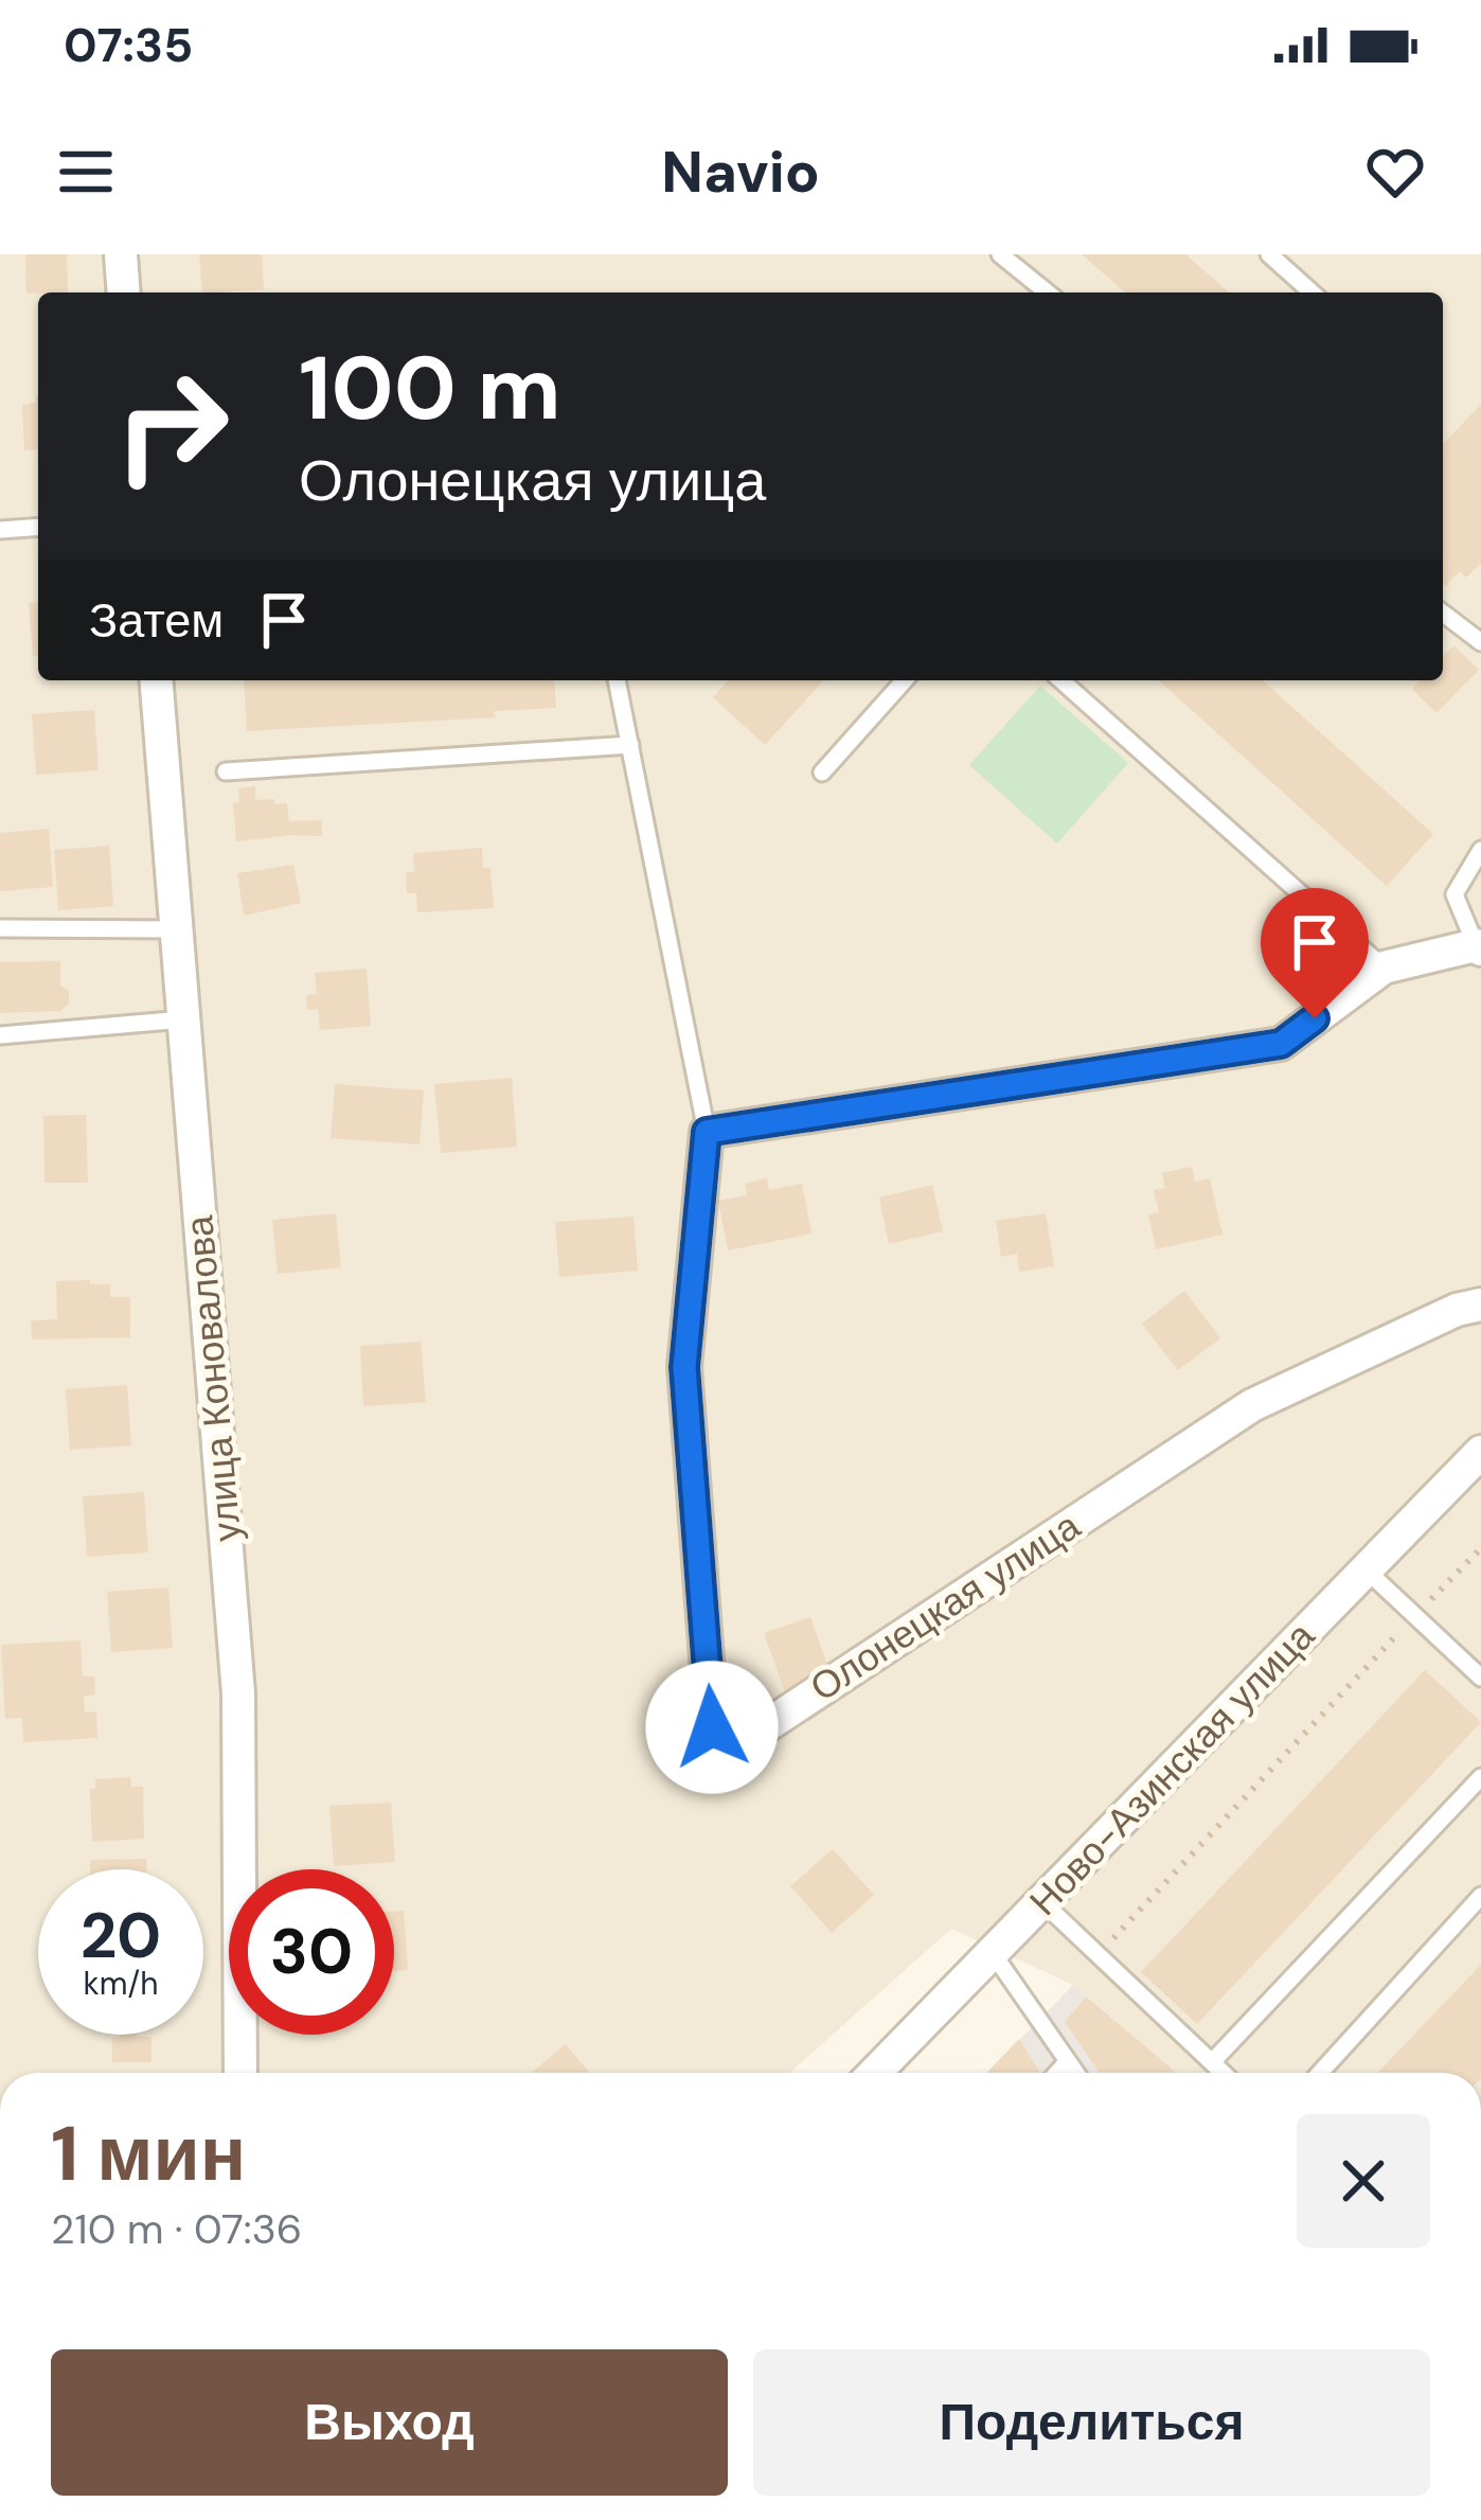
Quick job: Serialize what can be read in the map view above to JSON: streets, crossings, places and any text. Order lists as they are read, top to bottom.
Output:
{
  "streets": {
    "street": ["улица Коновалова", "Олонецкая улица", "Ново-Азинская улица"]
  },
  "page": {
    "status": "07:35",
    "header": "Navio",
    "turn": ["100 m", "Олонецкая улица"],
    "then": "Затем",
    "speed": "20 km/h",
    "limit": "30",
    "heading": ["1 мин", "210 m · 07:36"],
    "buttons": ["Выход", "Поделиться"]
  }
}
